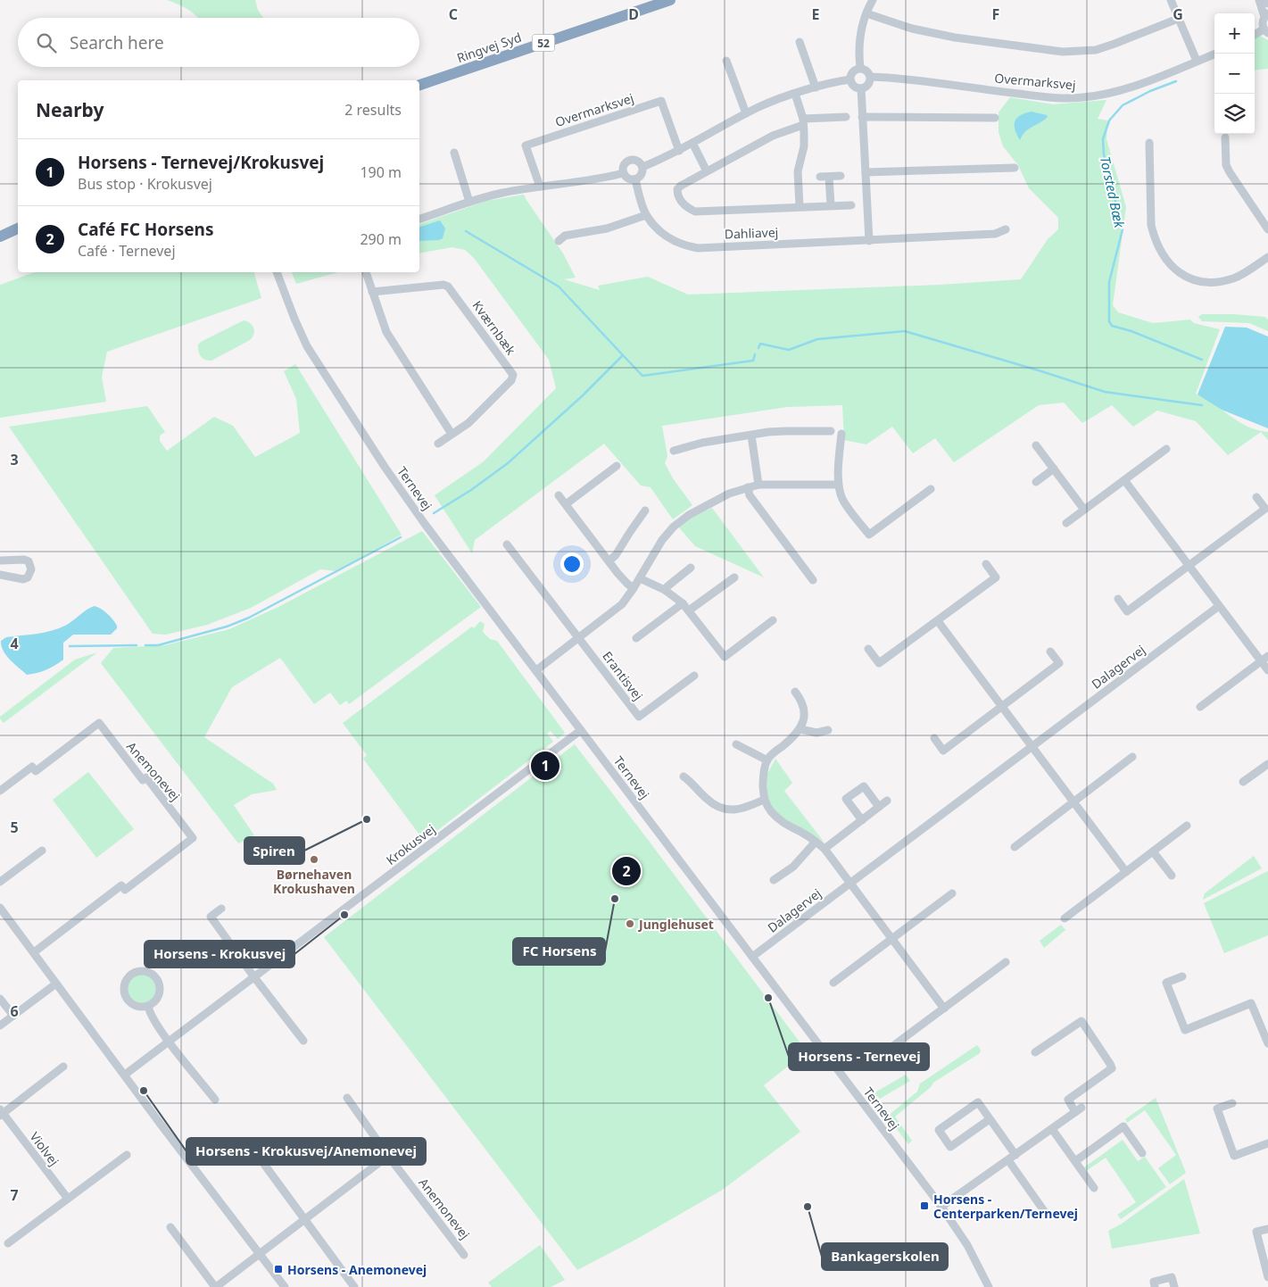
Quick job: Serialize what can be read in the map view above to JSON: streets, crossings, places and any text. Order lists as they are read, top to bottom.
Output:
{
  "streets": {
    "highway": ["52", "Ringvej Syd"],
    "street": [
      "Overmarksvej",
      "Dahliavej",
      "Kværnbæk",
      "Ternevej",
      "Dalagervej",
      "Erantisvej",
      "Anemonevej",
      "Krokusvej",
      "Violvej"
    ]
  },
  "crossings": [
    ["Ternevej", "Dalagervej"],
    ["Ternevej", "Krokusvej"]
  ],
  "water": ["Torsted Bæk"],
  "places": {
    "other": [
      "Spiren",
      "Børnehaven Krokushaven",
      "FC Horsens",
      "Horsens - Krokusvej",
      "Junglehuset",
      "Horsens - Ternevej",
      "Horsens - Krokusvej/Anemonevej",
      "Bankagerskolen"
    ],
    "transit": ["Horsens - Centerparken/Ternevej", "Horsens - Anemonevej"]
  },
  "page": {
    "map_buttons": ["+", "−"],
    "search": "Search here",
    "heading": ["Nearby", "2 results"],
    "list": [
      {
        "mark": "1",
        "name": "Horsens - Ternevej/Krokusvej",
        "note": "Bus stop · Krokusvej",
        "value": "190 m"
      },
      {
        "mark": "2",
        "name": "Café FC Horsens",
        "note": "Café · Ternevej",
        "value": "290 m"
      }
    ],
    "pins": ["1", "2"]
  },
  "grid": {
    "columns": [
      "C",
      "D",
      "E",
      "F",
      "G"
    ],
    "rows": [
      "3",
      "4",
      "5",
      "6",
      "7"
    ]
  }
}
